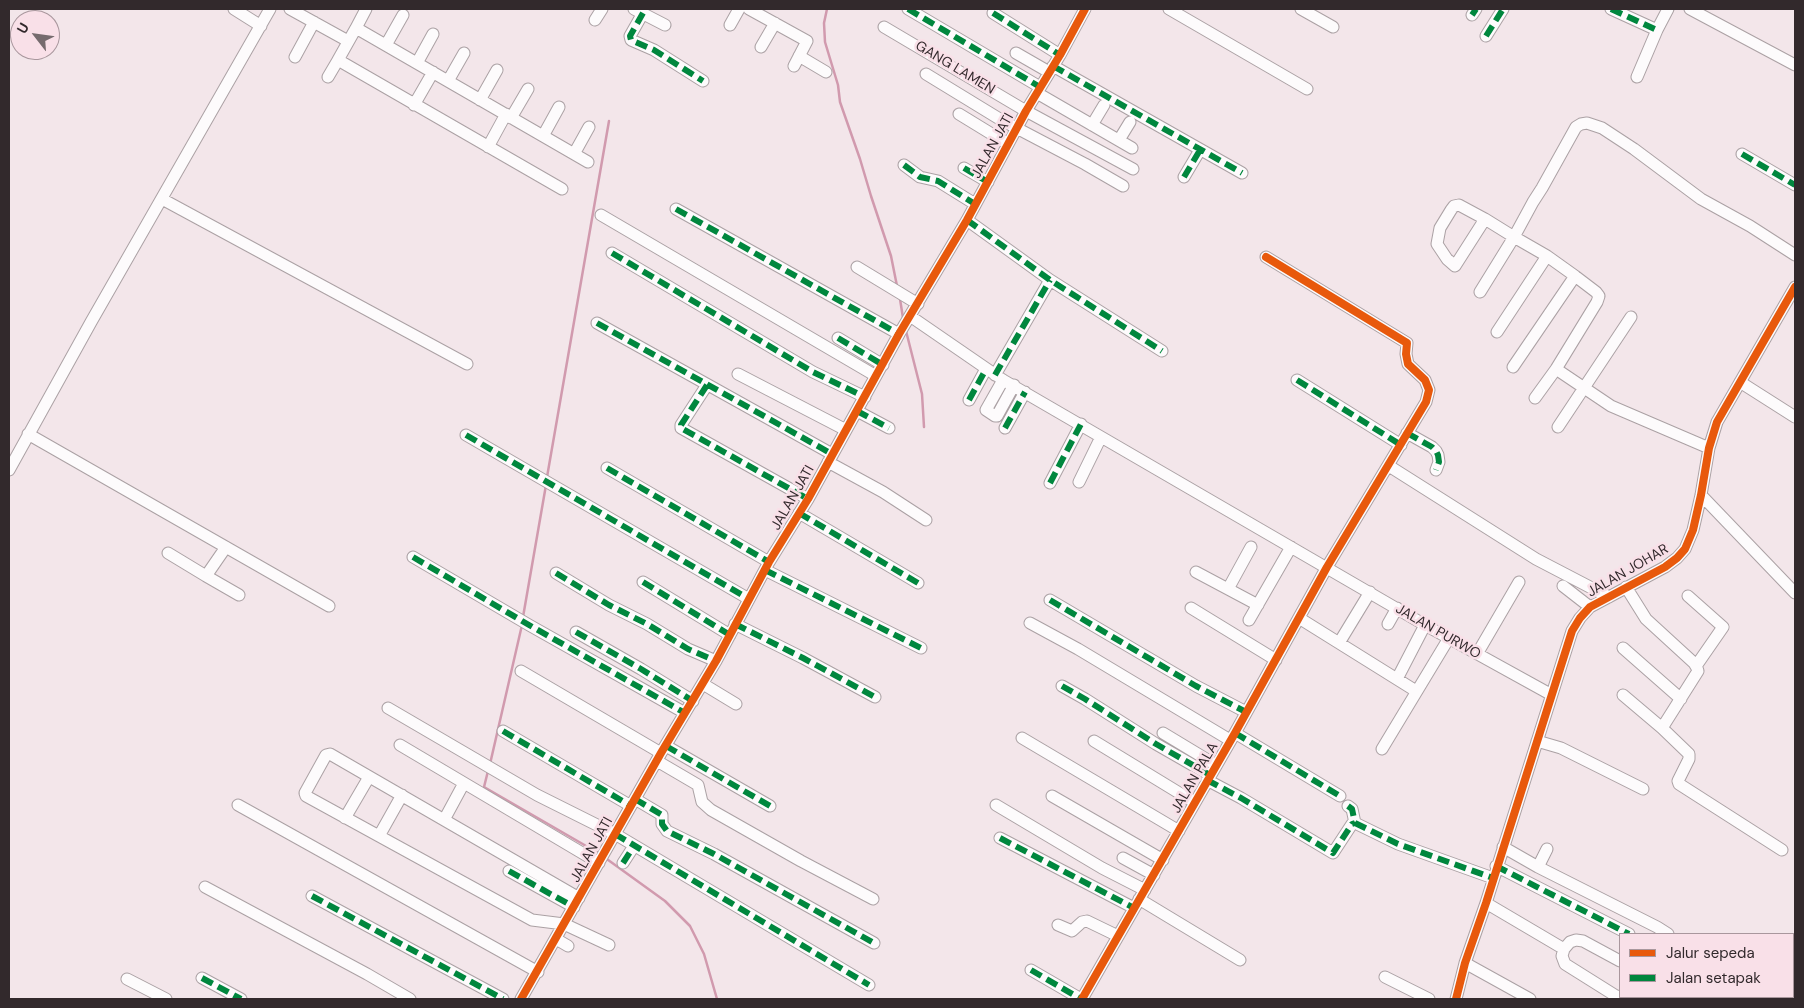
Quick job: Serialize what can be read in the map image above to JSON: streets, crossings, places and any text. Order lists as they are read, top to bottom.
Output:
{
  "streets": {
    "street": [
      "GANG LAMEN",
      "JALAN JATI",
      "JALAN JOHAR",
      "JALAN PURWO",
      "JALAN PALA"
    ]
  },
  "crossings": [
    ["GANG LAMEN", "JALAN JATI"],
    ["JALAN JATI", "JALAN PURWO"],
    ["JALAN JOHAR", "JALAN PURWO"],
    ["JALAN PURWO", "JALAN PALA"]
  ],
  "legend": ["Jalur sepeda", "Jalan setapak"],
  "north": "top left"
}
